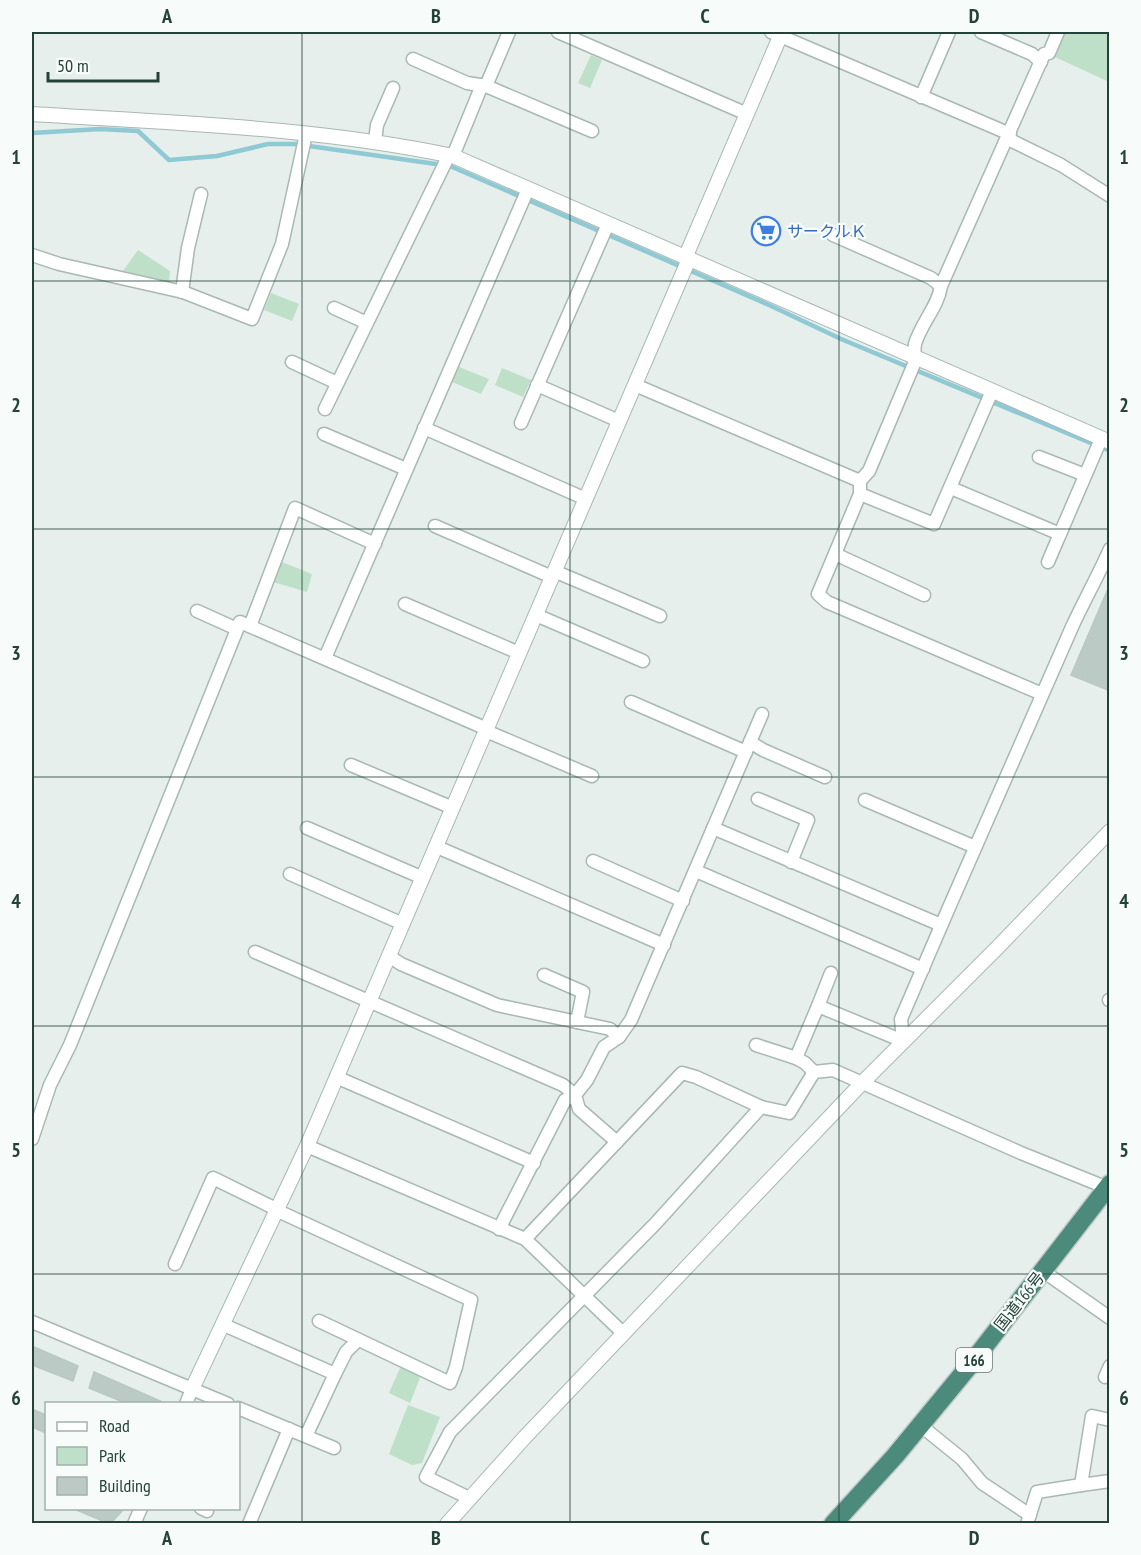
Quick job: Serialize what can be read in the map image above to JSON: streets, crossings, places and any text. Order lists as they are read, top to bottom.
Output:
{
  "streets": {
    "highway": ["国道166号", "166"]
  },
  "places": {
    "supermarket": ["サークルＫ"]
  },
  "legend": ["Road", "Park", "Building"],
  "scale_bar": "50 m",
  "grid": {
    "columns": [
      "A",
      "B",
      "C",
      "D"
    ],
    "rows": [
      "1",
      "2",
      "3",
      "4",
      "5",
      "6"
    ]
  }
}
